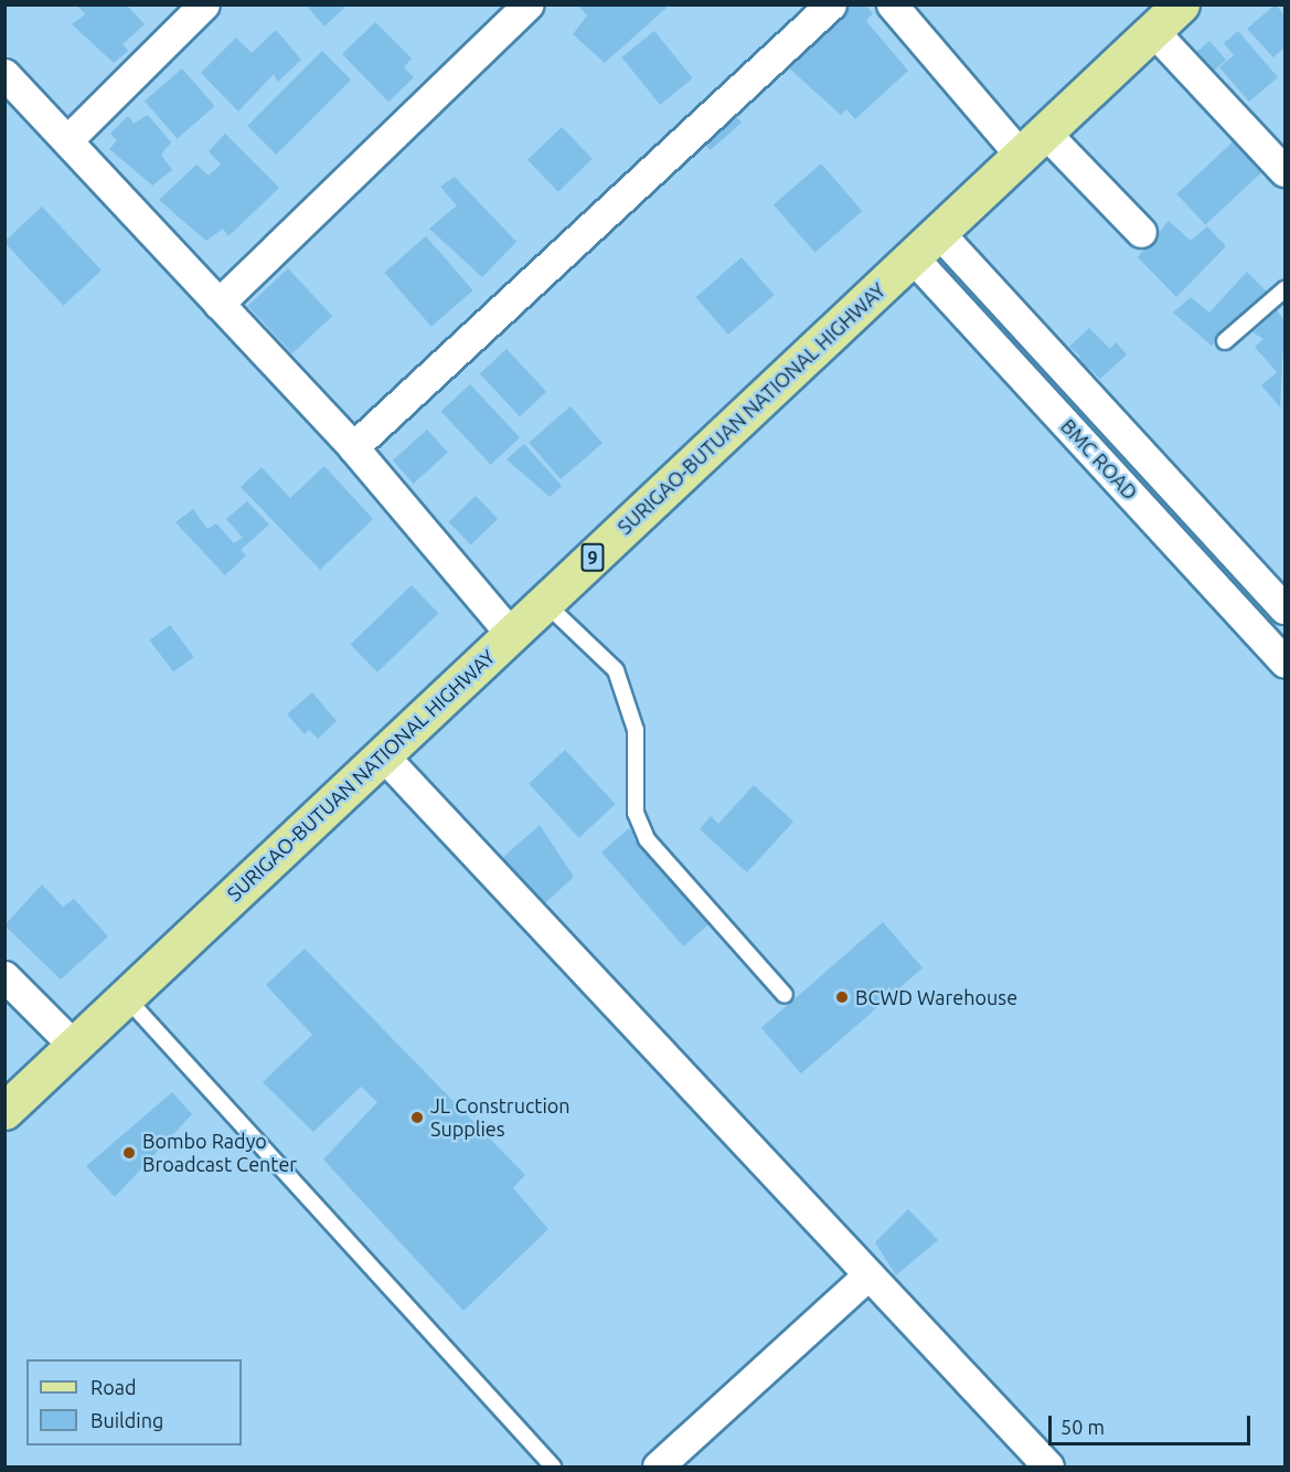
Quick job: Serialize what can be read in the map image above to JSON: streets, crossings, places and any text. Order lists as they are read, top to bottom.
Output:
{
  "streets": {
    "main road": ["SURIGAO-BUTUAN NATIONAL HIGHWAY", "9"],
    "street": ["BMC ROAD"]
  },
  "crossings": [
    ["SURIGAO-BUTUAN NATIONAL HIGHWAY", "BMC ROAD"]
  ],
  "places": ["BCWD Warehouse", "JL Construction Supplies", "Bombo Radyo Broadcast Center"],
  "legend": ["Road", "Building"],
  "scale_bar": "50 m"
}
